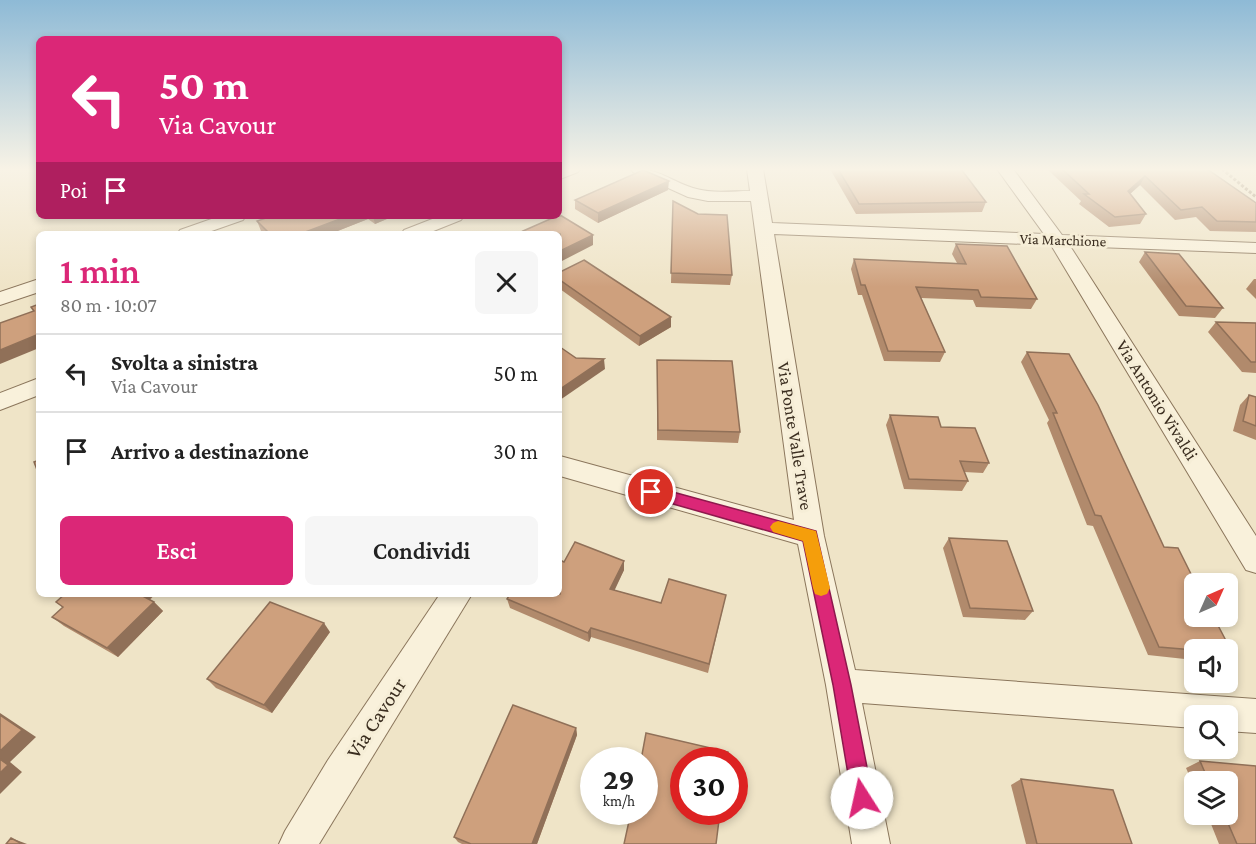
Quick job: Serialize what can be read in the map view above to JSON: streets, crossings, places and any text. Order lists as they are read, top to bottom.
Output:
{
  "streets": {
    "street": [
      "Via Marchione",
      "Via Antonio Vivaldi",
      "Via Ponte Valle Trave",
      "Via Cavour"
    ]
  },
  "crossings": [
    ["Via Marchione", "Via Antonio Vivaldi"],
    ["Via Marchione", "Via Ponte Valle Trave"]
  ],
  "north": "top right",
  "page": {
    "turn": ["50 m", "Via Cavour"],
    "then": "Poi",
    "heading": ["1 min", "80 m · 10:07"],
    "list": [
      {
        "name": "Svolta a sinistra",
        "note": "Via Cavour",
        "value": "50 m"
      },
      {
        "name": "Arrivo a destinazione",
        "value": "30 m"
      }
    ],
    "buttons": ["Esci", "Condividi"],
    "speed": "29 km/h",
    "limit": "30"
  }
}
